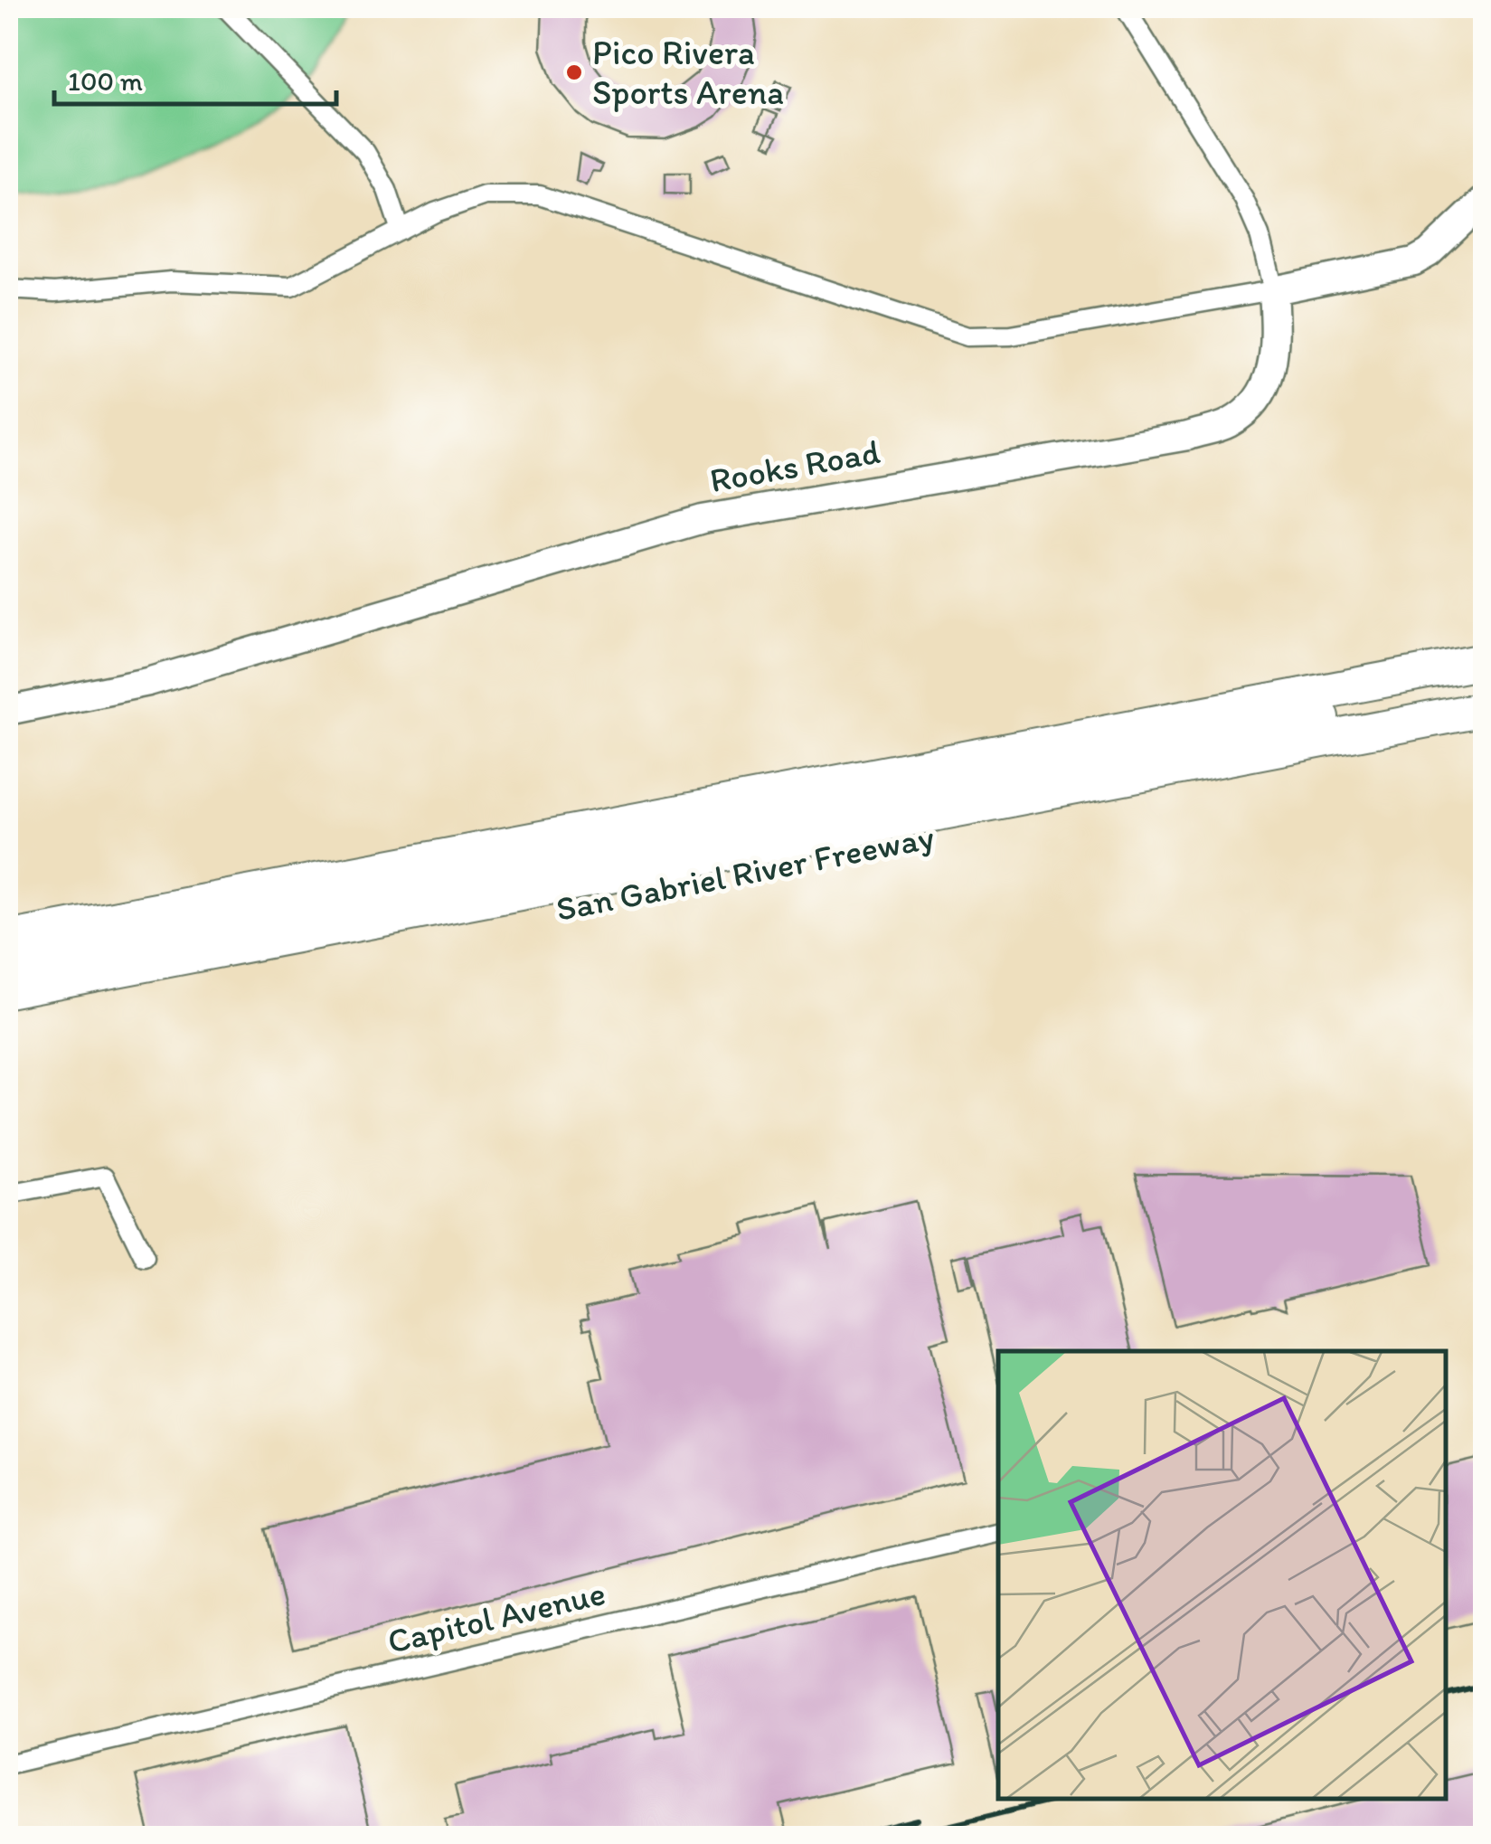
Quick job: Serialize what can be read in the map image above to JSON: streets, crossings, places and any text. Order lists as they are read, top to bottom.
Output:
{
  "streets": {
    "highway": ["San Gabriel River Freeway"],
    "street": ["Rooks Road", "Capitol Avenue"]
  },
  "places": ["Pico Rivera Sports Arena"],
  "scale_bar": "100 m"
}
